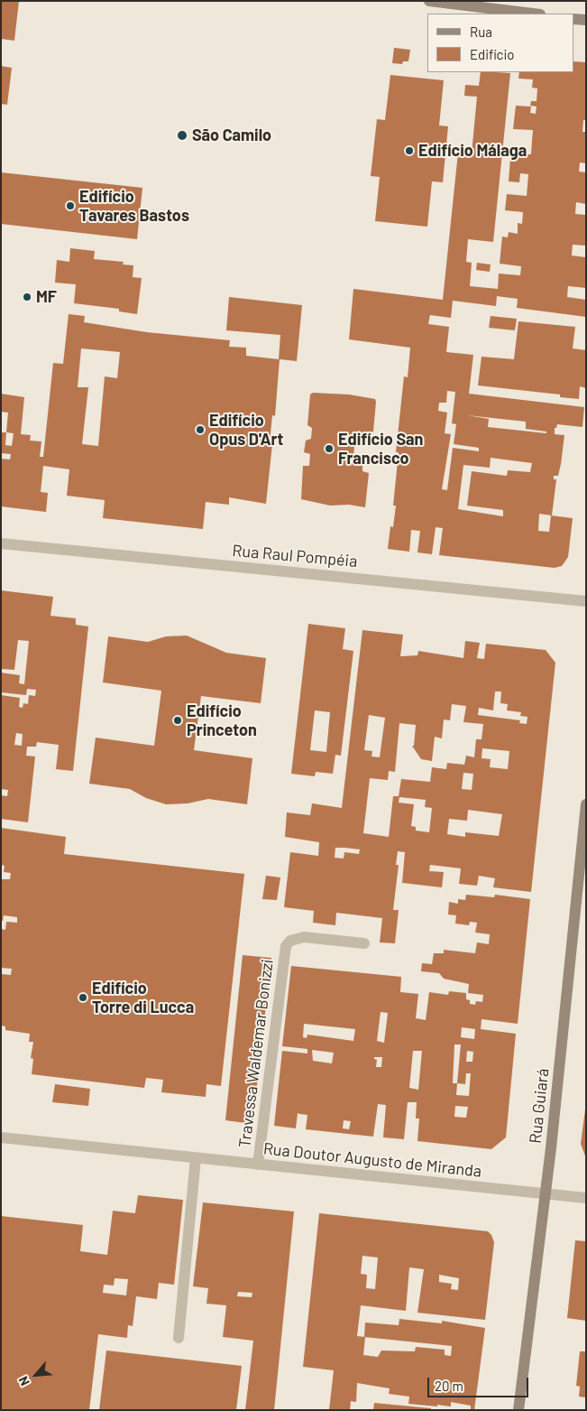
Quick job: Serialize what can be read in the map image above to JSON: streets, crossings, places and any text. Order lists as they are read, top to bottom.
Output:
{
  "streets": {
    "street": [
      "Rua Raul Pompéia",
      "Travessa Waldemar Bonizzi",
      "Rua Guiará",
      "Rua Doutor Augusto de Miranda"
    ]
  },
  "crossings": [
    ["Travessa Waldemar Bonizzi", "Rua Doutor Augusto de Miranda"],
    ["Rua Guiará", "Rua Doutor Augusto de Miranda"]
  ],
  "places": [
    "São Camilo",
    "Edifício Málaga",
    "Edifício Tavares Bastos",
    "MF",
    "Edifício Opus D'Art",
    "Edifício San Francisco",
    "Edifício Princeton",
    "Edifício Torre di Lucca"
  ],
  "legend": ["Rua", "Edifício"],
  "scale_bar": "20 m",
  "north": "bottom left"
}
